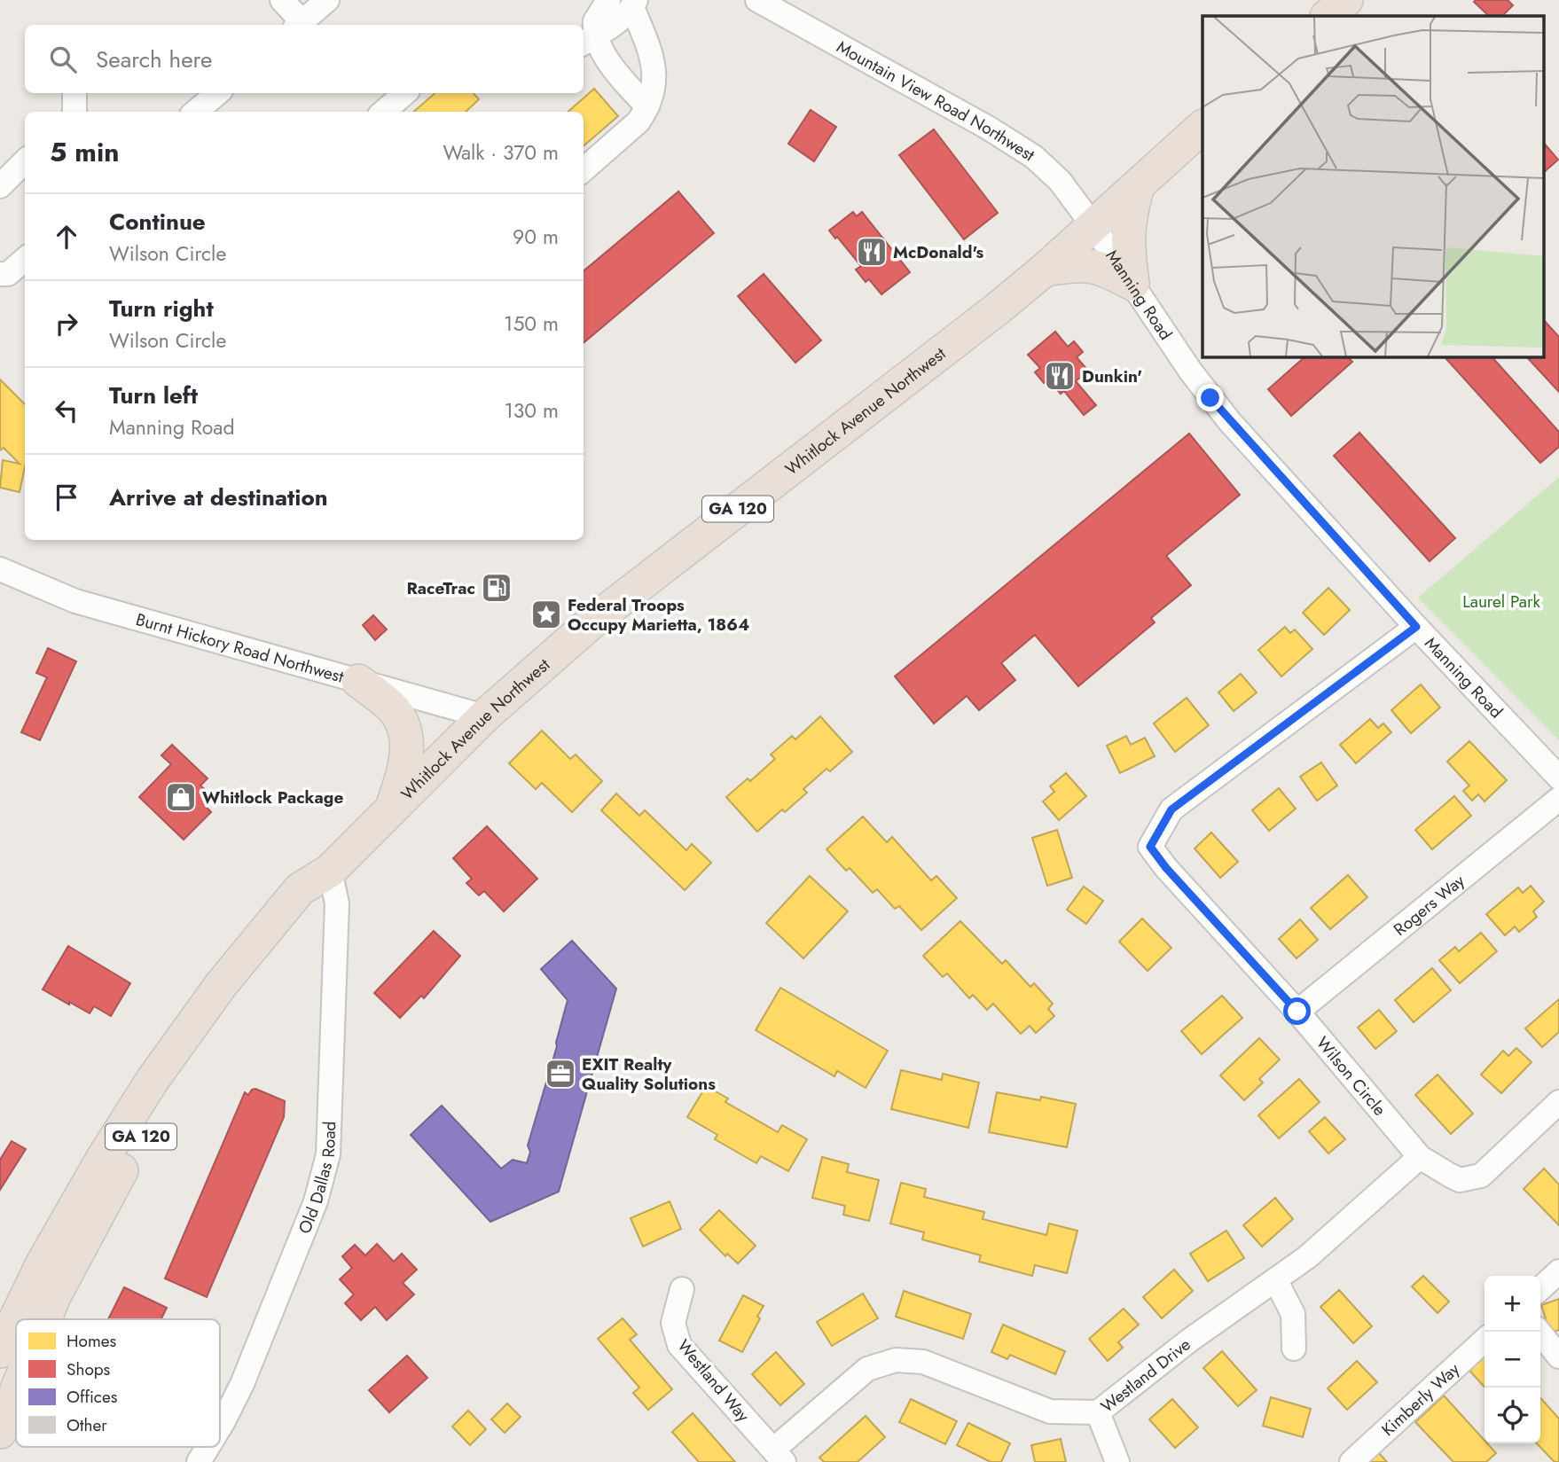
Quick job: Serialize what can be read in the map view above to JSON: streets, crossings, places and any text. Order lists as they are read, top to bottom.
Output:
{
  "streets": {
    "highway": ["Whitlock Avenue Northwest", "GA 120"],
    "street": [
      "Mountain View Road Northwest",
      "Manning Road",
      "Burnt Hickory Road Northwest",
      "Rogers Way",
      "Wilson Circle",
      "Old Dallas Road",
      "Westland Drive",
      "Westland Way",
      "Kimberly Way"
    ]
  },
  "crossings": [
    ["Mountain View Road Northwest", "Manning Road"],
    ["Mountain View Road Northwest", "Whitlock Avenue Northwest"],
    ["Manning Road", "Whitlock Avenue Northwest"],
    ["Manning Road", "Wilson Circle"],
    ["Whitlock Avenue Northwest", "Burnt Hickory Road Northwest"],
    ["Whitlock Avenue Northwest", "Old Dallas Road"],
    ["Rogers Way", "Wilson Circle"],
    ["Wilson Circle", "Westland Drive"],
    ["Westland Drive", "Westland Way"]
  ],
  "parks": ["Laurel Park"],
  "places": {
    "restaurant": ["McDonald's", "Dunkin'"],
    "fuel station": ["RaceTrac"],
    "place": ["Federal Troops Occupy Marietta, 1864"],
    "shop": ["Whitlock Package"],
    "office": ["EXIT Realty Quality Solutions"]
  },
  "legend": [
    "Homes",
    "Shops",
    "Offices",
    "Other"
  ],
  "page": {
    "search": "Search here",
    "heading": ["5 min", "Walk · 370 m"],
    "list": [
      ["Continue", "Wilson Circle", "90 m"],
      ["Turn right", "Wilson Circle", "150 m"],
      ["Turn left", "Manning Road", "130 m"],
      "Arrive at destination"
    ],
    "map_buttons": ["+", "−"]
  }
}
